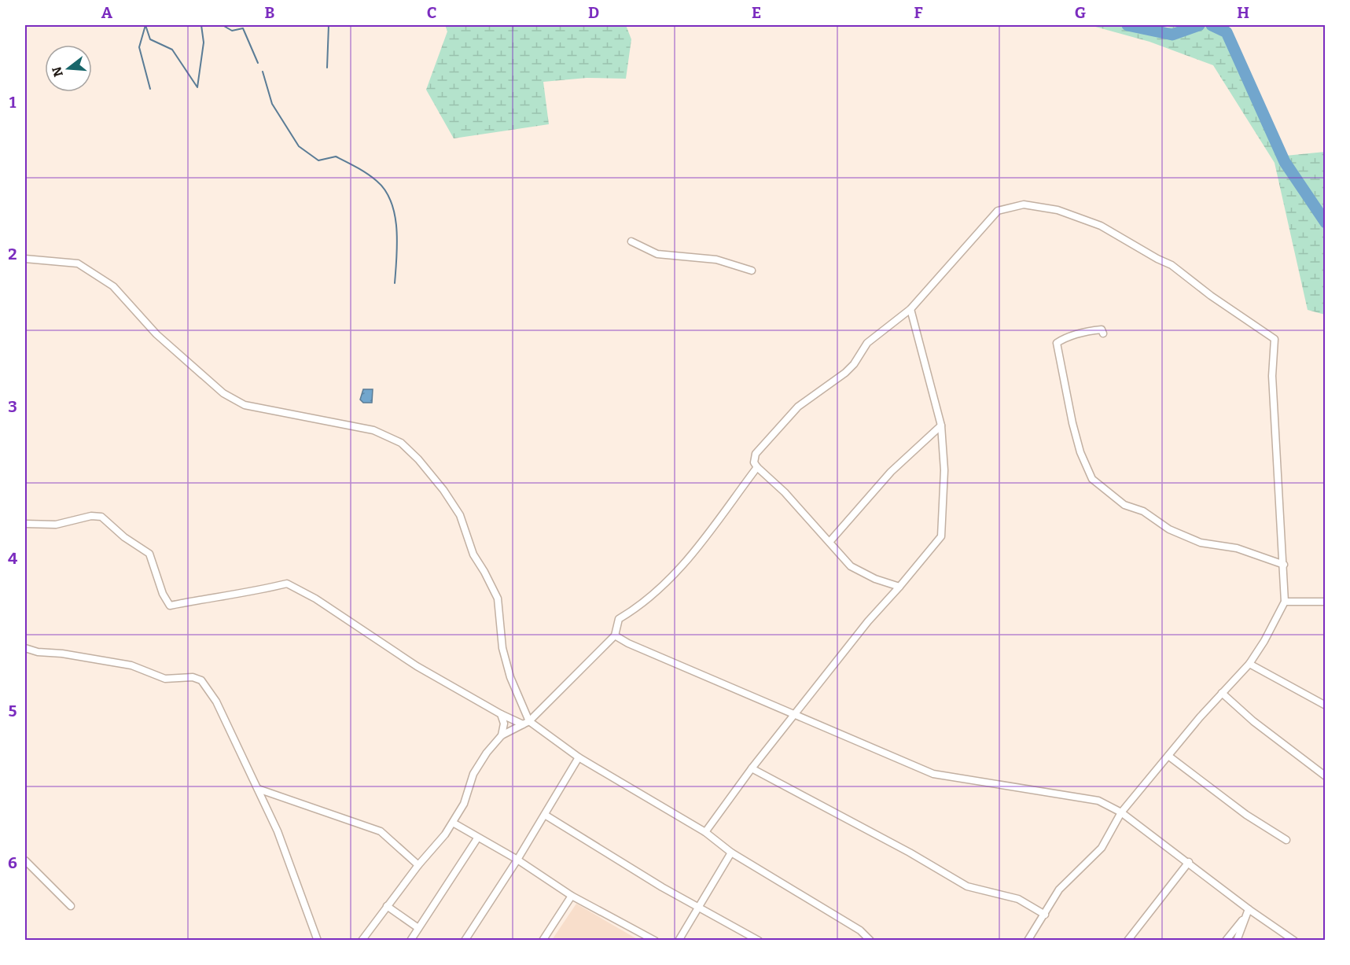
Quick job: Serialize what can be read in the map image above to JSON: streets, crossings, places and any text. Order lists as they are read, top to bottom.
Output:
{
  "north": "left",
  "grid": {
    "columns": [
      "A",
      "B",
      "C",
      "D",
      "E",
      "F",
      "G",
      "H"
    ],
    "rows": [
      "1",
      "2",
      "3",
      "4",
      "5",
      "6"
    ]
  }
}
